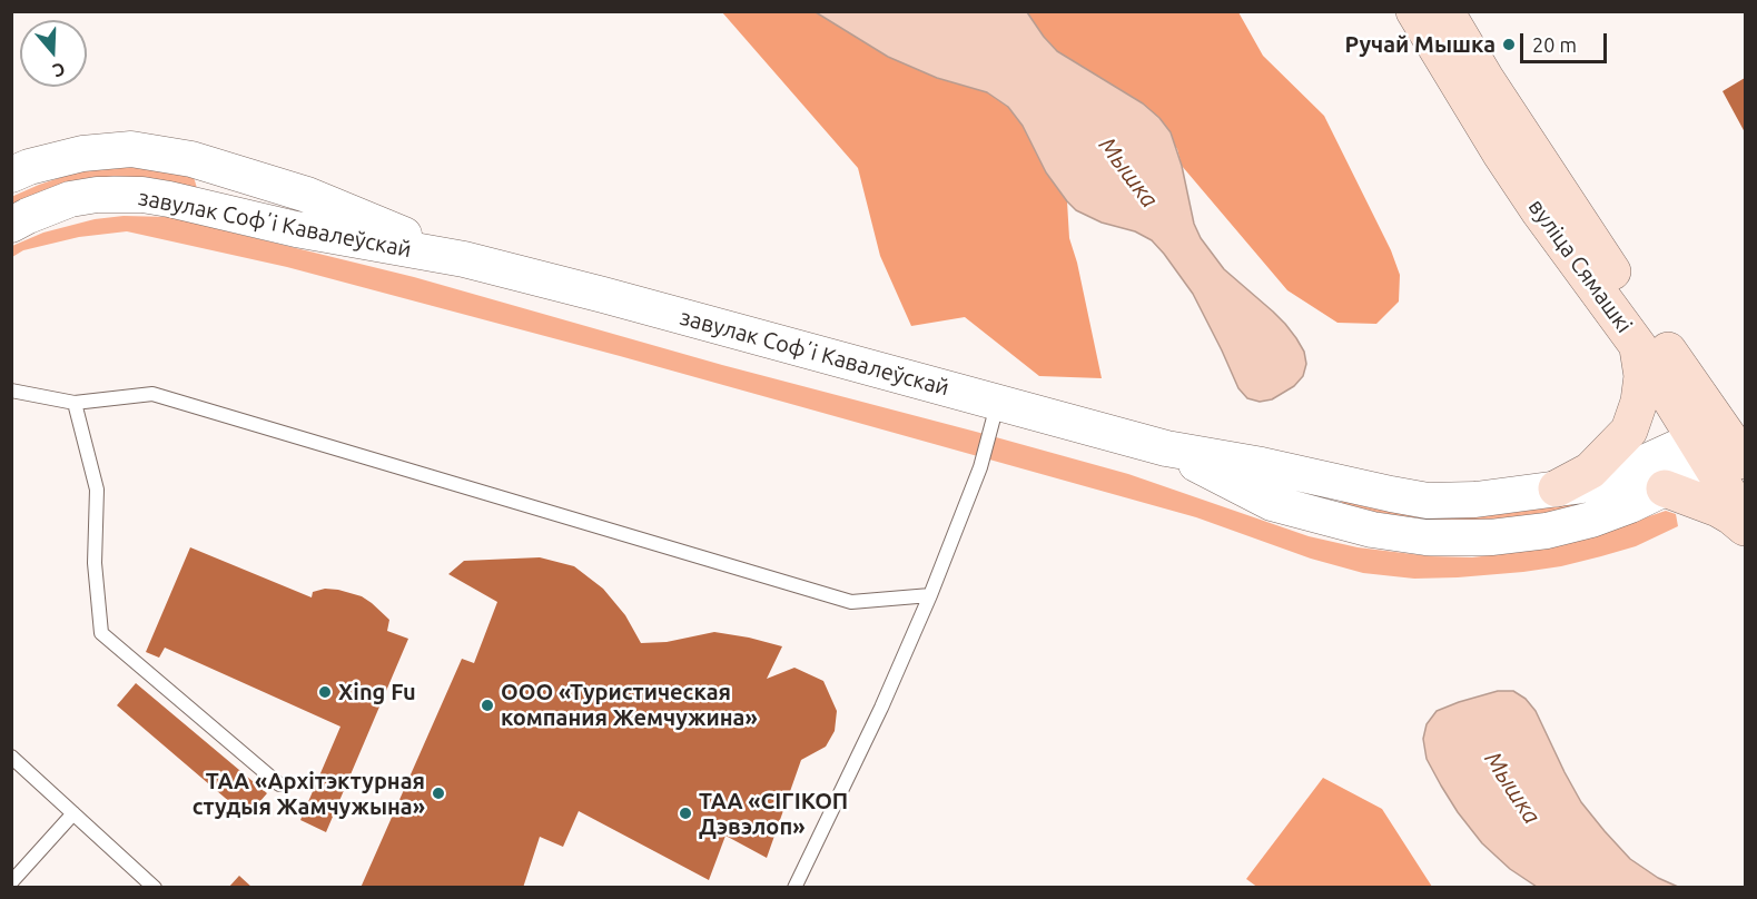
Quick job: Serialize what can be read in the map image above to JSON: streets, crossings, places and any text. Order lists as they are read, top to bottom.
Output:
{
  "streets": {
    "main road": ["вуліца Сямашкі"],
    "street": ["завулак Софʼі Кавалеўскай"]
  },
  "crossings": [
    ["завулак Софʼі Кавалеўскай", "вуліца Сямашкі"]
  ],
  "water": ["Мышка"],
  "places": [
    "Ручай Мышка",
    "Xing Fu",
    "ООО «Туристическая компания Жемчужина»",
    "ТАА «Архітэктурная студыя Жамчужына»",
    "ТАА «СІГІКОП Дэвэлоп»"
  ],
  "scale_bar": "20 m",
  "north": "bottom"
}
